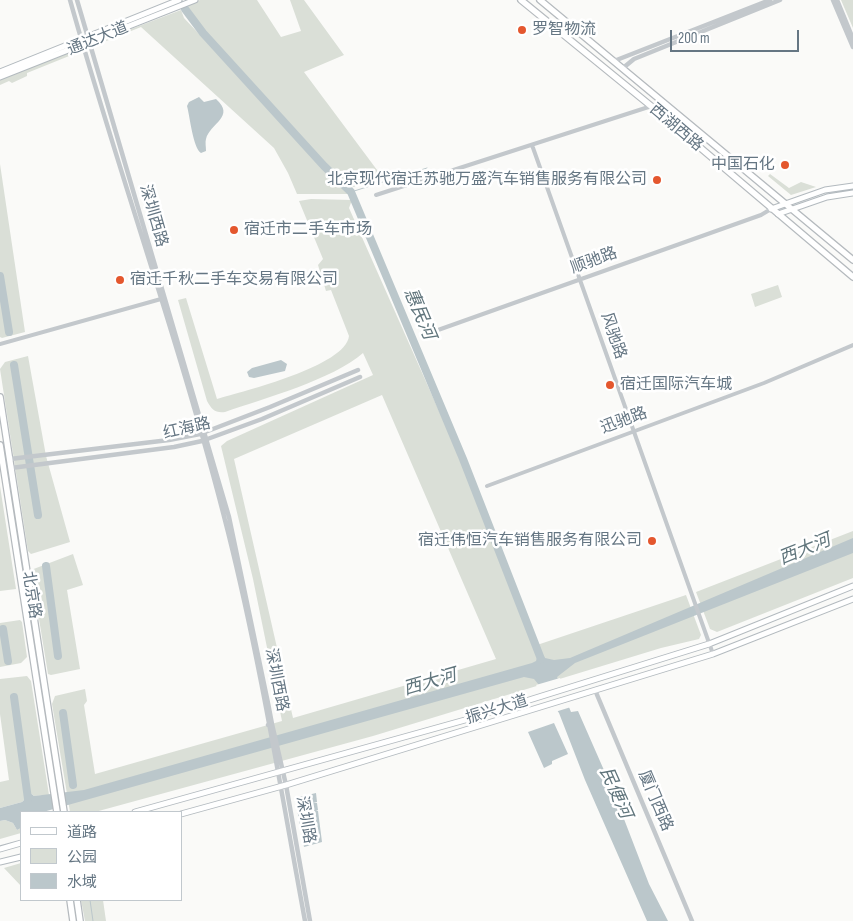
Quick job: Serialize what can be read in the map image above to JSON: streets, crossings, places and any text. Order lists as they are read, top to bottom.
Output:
{
  "streets": {
    "main road": [
      "通达大道",
      "西湖西路",
      "北京路",
      "振兴大道"
    ],
    "street": [
      "深圳西路",
      "顺驰路",
      "风驰路",
      "迅驰路",
      "红海路",
      "厦门西路",
      "深圳路"
    ]
  },
  "crossings": [
    ["通达大道", "深圳西路"],
    ["西湖西路", "顺驰路"],
    ["深圳西路", "红海路"],
    ["深圳西路", "深圳路"],
    ["顺驰路", "风驰路"],
    ["风驰路", "迅驰路"],
    ["风驰路", "振兴大道"],
    ["红海路", "北京路"],
    ["振兴大道", "厦门西路"],
    ["振兴大道", "深圳路"]
  ],
  "water": ["惠民河", "西大河", "民便河"],
  "places": [
    "罗智物流",
    "中国石化",
    "北京现代宿迁苏驰万盛汽车销售服务有限公司",
    "宿迁市二手车市场",
    "宿迁千秋二手车交易有限公司",
    "宿迁国际汽车城",
    "宿迁伟恒汽车销售服务有限公司"
  ],
  "legend": ["道路", "公园", "水域"],
  "scale_bar": "200 m"
}
